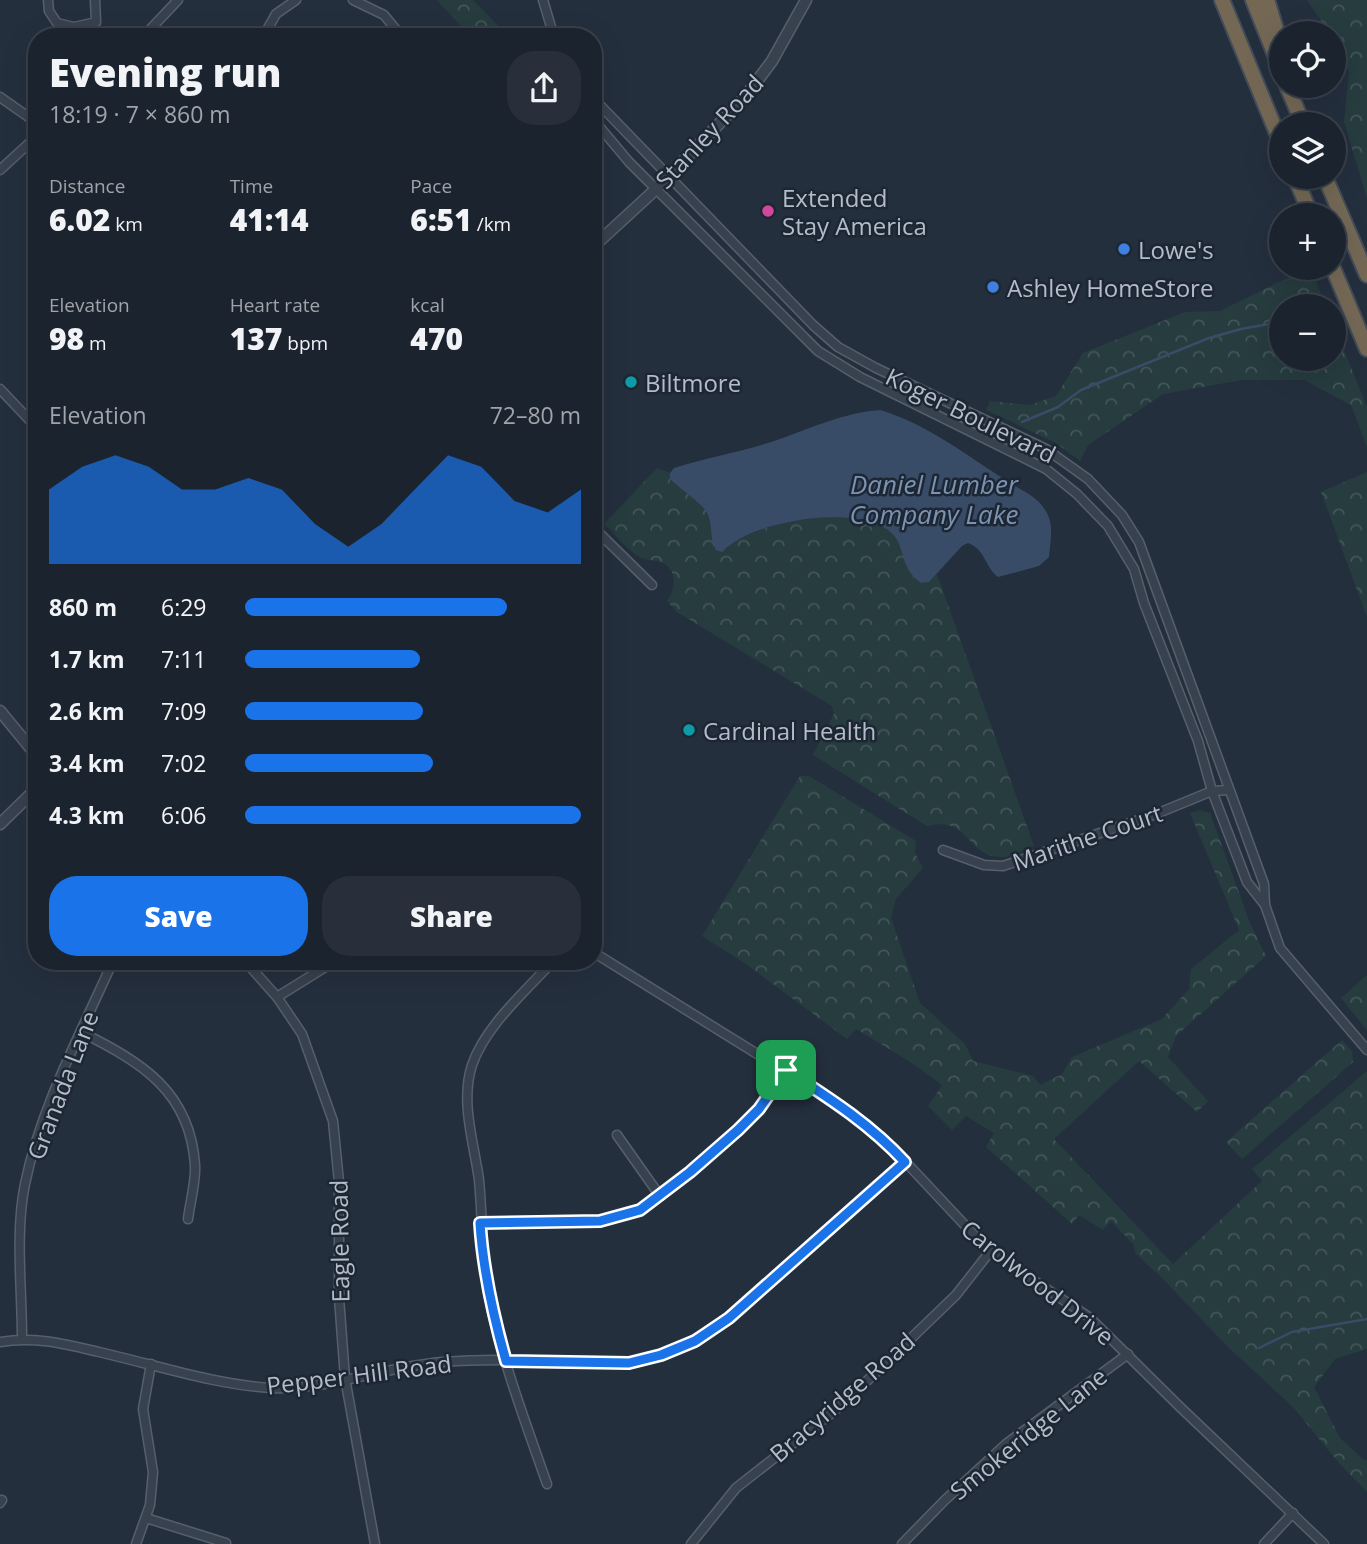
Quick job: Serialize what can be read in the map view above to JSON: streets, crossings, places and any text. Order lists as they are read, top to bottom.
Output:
{
  "streets": {
    "street": [
      "Stanley Road",
      "Koger Boulevard",
      "Marithe Court",
      "Granada Lane",
      "Eagle Road",
      "Carolwood Drive",
      "Pepper Hill Road",
      "Bracyridge Road",
      "Smokeridge Lane"
    ]
  },
  "crossings": [
    ["Stanley Road", "Koger Boulevard"],
    ["Koger Boulevard", "Marithe Court"],
    ["Granada Lane", "Pepper Hill Road"],
    ["Eagle Road", "Pepper Hill Road"],
    ["Carolwood Drive", "Pepper Hill Road"],
    ["Carolwood Drive", "Bracyridge Road"],
    ["Carolwood Drive", "Smokeridge Lane"]
  ],
  "water": ["Daniel Lumber Company Lake"],
  "places": [
    "Extended Stay America",
    "Lowe's",
    "Ashley HomeStore",
    "Biltmore",
    "Cardinal Health"
  ],
  "page": {
    "map_buttons": ["+", "−"],
    "heading": ["Evening run", "18:19 · 7 × 860 m"],
    "stats": [
      ["Distance", "6.02 km"],
      ["Time", "41:14"],
      ["Pace", "6:51 /km"],
      ["Elevation", "98 m"],
      ["Heart rate", "137 bpm"],
      ["kcal", "470"]
    ],
    "chart": ["Elevation", "72–80 m"],
    "list": [
      {
        "name": "860 m",
        "note": "6:29"
      },
      {
        "name": "1.7 km",
        "note": "7:11"
      },
      {
        "name": "2.6 km",
        "note": "7:09"
      },
      {
        "name": "3.4 km",
        "note": "7:02"
      },
      {
        "name": "4.3 km",
        "note": "6:06"
      }
    ],
    "buttons": ["Save", "Share"]
  }
}
